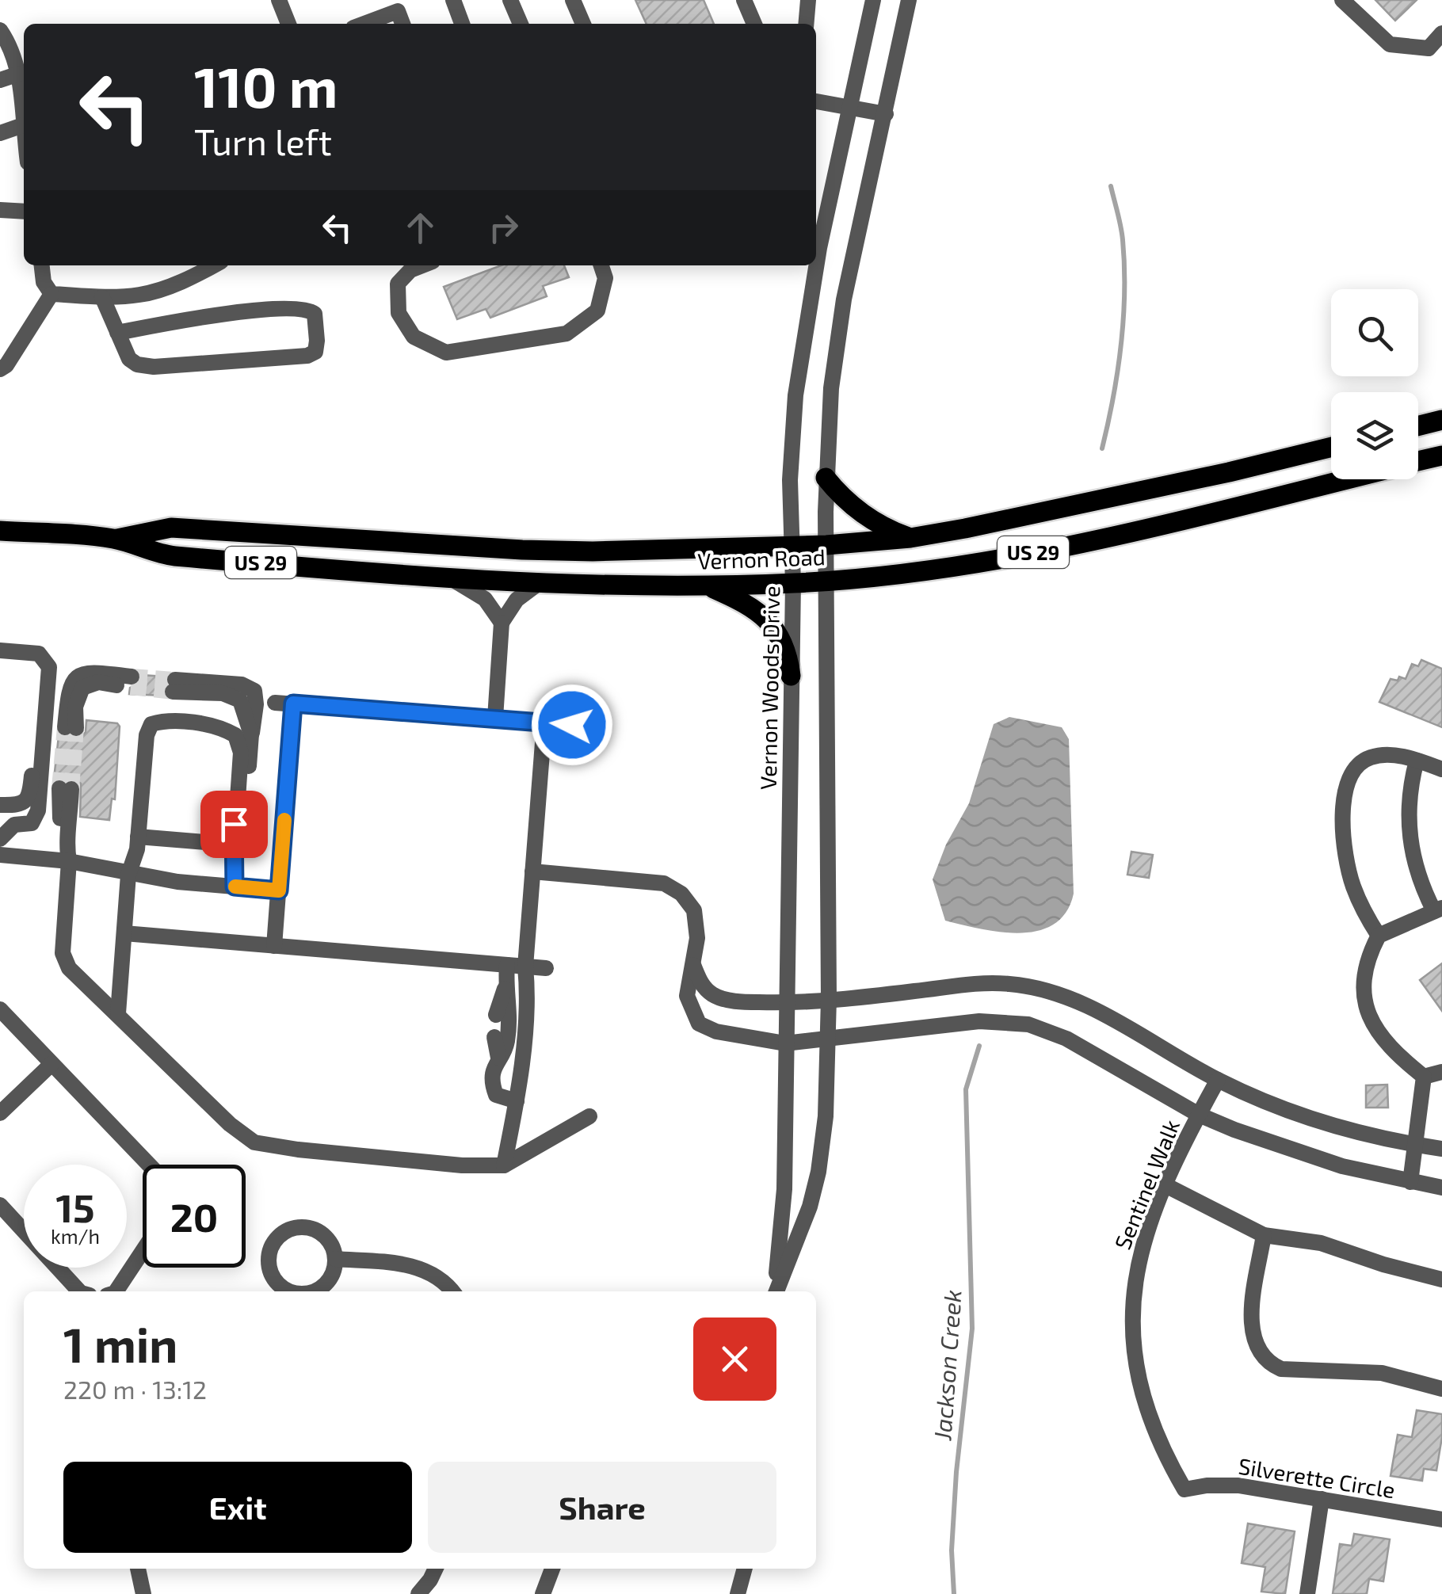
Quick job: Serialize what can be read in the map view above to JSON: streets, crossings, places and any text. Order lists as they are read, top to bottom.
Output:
{
  "streets": {
    "main road": ["US 29", "Vernon Road"],
    "street": ["Vernon Woods Drive", "Sentinel Walk", "Silverette Circle"]
  },
  "crossings": [
    ["Vernon Road", "Vernon Woods Drive"],
    ["Sentinel Walk", "Silverette Circle"]
  ],
  "water": ["Jackson Creek"],
  "page": {
    "turn": ["110 m", "Turn left"],
    "speed": "15 km/h",
    "limit": "20",
    "heading": ["1 min", "220 m · 13:12"],
    "buttons": ["Exit", "Share"]
  }
}
